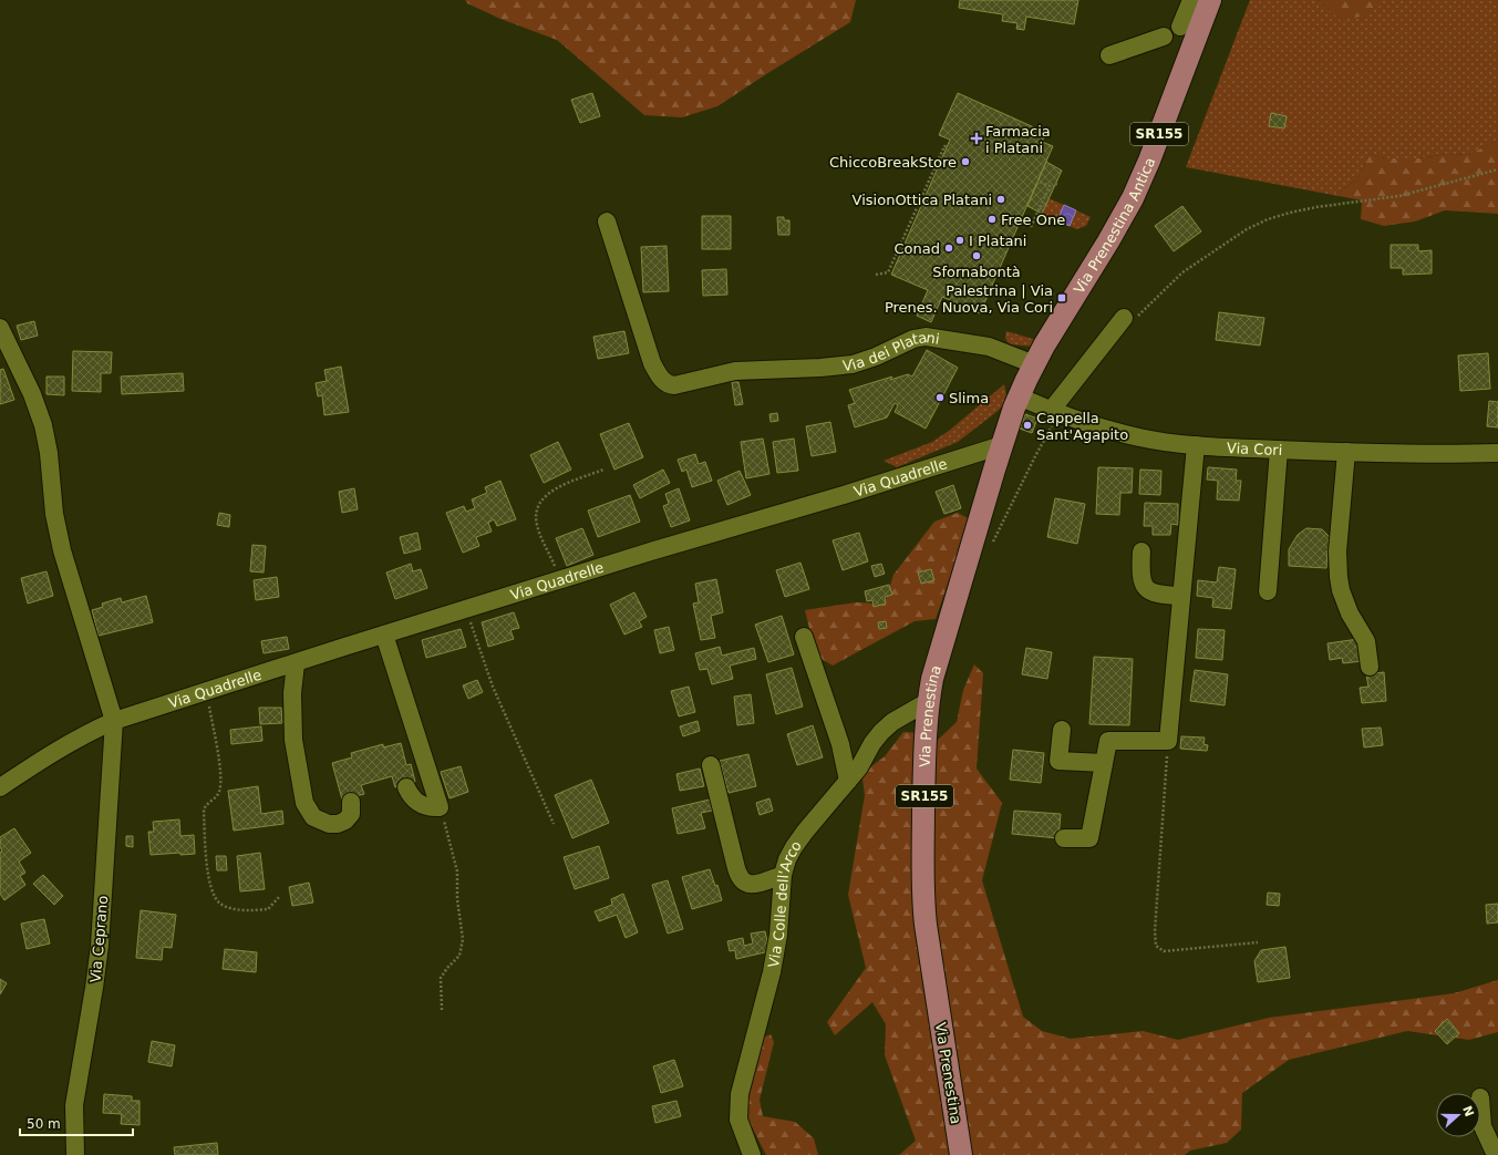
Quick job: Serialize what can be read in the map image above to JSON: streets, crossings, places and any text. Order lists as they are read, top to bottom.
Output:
{
  "streets": {
    "main road": ["SR155", "Via Prenestina Antica", "Via Prenestina"],
    "street": [
      "Via dei Platani",
      "Via Cori",
      "Via Quadrelle",
      "Via Colle dell'Arco",
      "Via Ceprano"
    ]
  },
  "crossings": [
    ["SR155", "Via Prenestina Antica"],
    ["SR155", "Via dei Platani"],
    ["SR155", "Via Cori"],
    ["SR155", "Via Quadrelle"],
    ["SR155", "Via Prenestina"],
    ["Via Prenestina Antica", "Via dei Platani"],
    ["Via Quadrelle", "Via Prenestina"],
    ["Via Quadrelle", "Via Ceprano"],
    ["Via Prenestina", "Via Colle dell'Arco"]
  ],
  "places": {
    "health": ["Farmacia i Platani"],
    "other": [
      "ChiccoBreakStore",
      "VisionOttica Platani",
      "Free One",
      "I Platani",
      "Conad",
      "Sfornabontà",
      "Slima",
      "Cappella Sant'Agapito"
    ],
    "transit": ["Palestrina | Via Prenes. Nuova, Via Cori"]
  },
  "scale_bar": "50 m",
  "north": "right"
}
